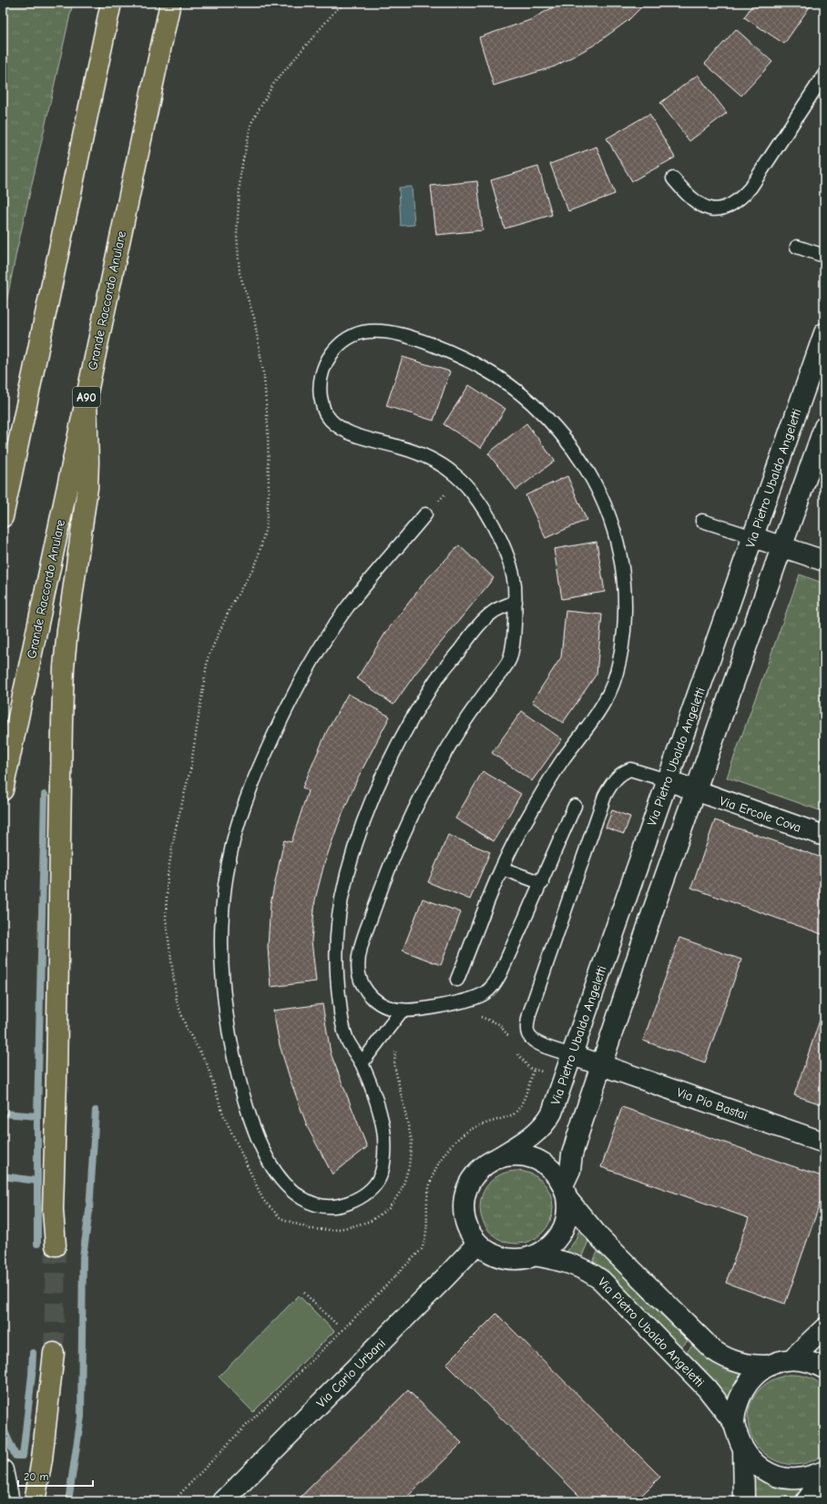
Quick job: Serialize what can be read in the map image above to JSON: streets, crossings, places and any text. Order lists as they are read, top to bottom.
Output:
{
  "streets": {
    "highway": ["Grande Raccordo Anulare", "A90"],
    "street": [
      "Via Pietro Ubaldo Angeletti",
      "Via Ercole Cova",
      "Via Pio Bastai",
      "Via Carlo Urbani"
    ]
  },
  "crossings": [
    ["Via Pietro Ubaldo Angeletti", "Via Ercole Cova"],
    ["Via Pietro Ubaldo Angeletti", "Via Pio Bastai"],
    ["Via Pietro Ubaldo Angeletti", "Via Carlo Urbani"]
  ],
  "scale_bar": "20 m"
}
